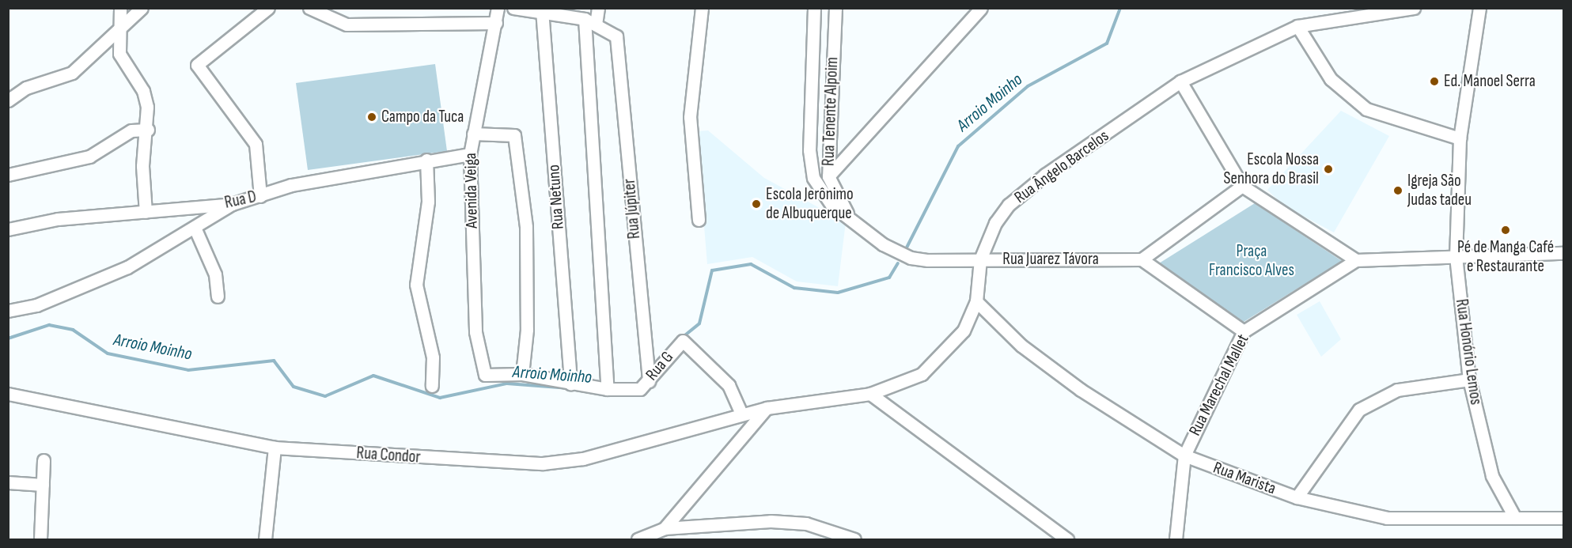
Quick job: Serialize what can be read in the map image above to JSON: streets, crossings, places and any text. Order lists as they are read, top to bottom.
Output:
{
  "streets": {
    "street": [
      "Rua Tenente Alpoim",
      "Rua Ângelo Barcelos",
      "Avenida Veiga",
      "Rua Netuno",
      "Rua D",
      "Rua Júpiter",
      "Rua Juarez Távora",
      "Rua Honório Lemos",
      "Rua G",
      "Rua Marechal Mallet",
      "Rua Condor",
      "Rua Marista"
    ]
  },
  "crossings": [
    ["Rua Tenente Alpoim", "Rua Juarez Távora"],
    ["Rua Ângelo Barcelos", "Rua Juarez Távora"],
    ["Rua Ângelo Barcelos", "Rua Condor"],
    ["Rua Ângelo Barcelos", "Rua Marista"],
    ["Avenida Veiga", "Rua D"],
    ["Avenida Veiga", "Rua G"],
    ["Rua Netuno", "Rua G"],
    ["Rua Júpiter", "Rua G"],
    ["Rua Honório Lemos", "Rua Marista"],
    ["Rua G", "Rua Condor"],
    ["Rua Marechal Mallet", "Rua Marista"]
  ],
  "water": ["Arroio Moinho"],
  "parks": ["Praça Francisco Alves"],
  "places": [
    "Ed. Manoel Serra",
    "Campo da Tuca",
    "Escola Nossa Senhora do Brasil",
    "Igreja São Judas tadeu",
    "Escola Jerônimo de Albuquerque",
    "Pé de Manga Café e Restaurante"
  ]
}
